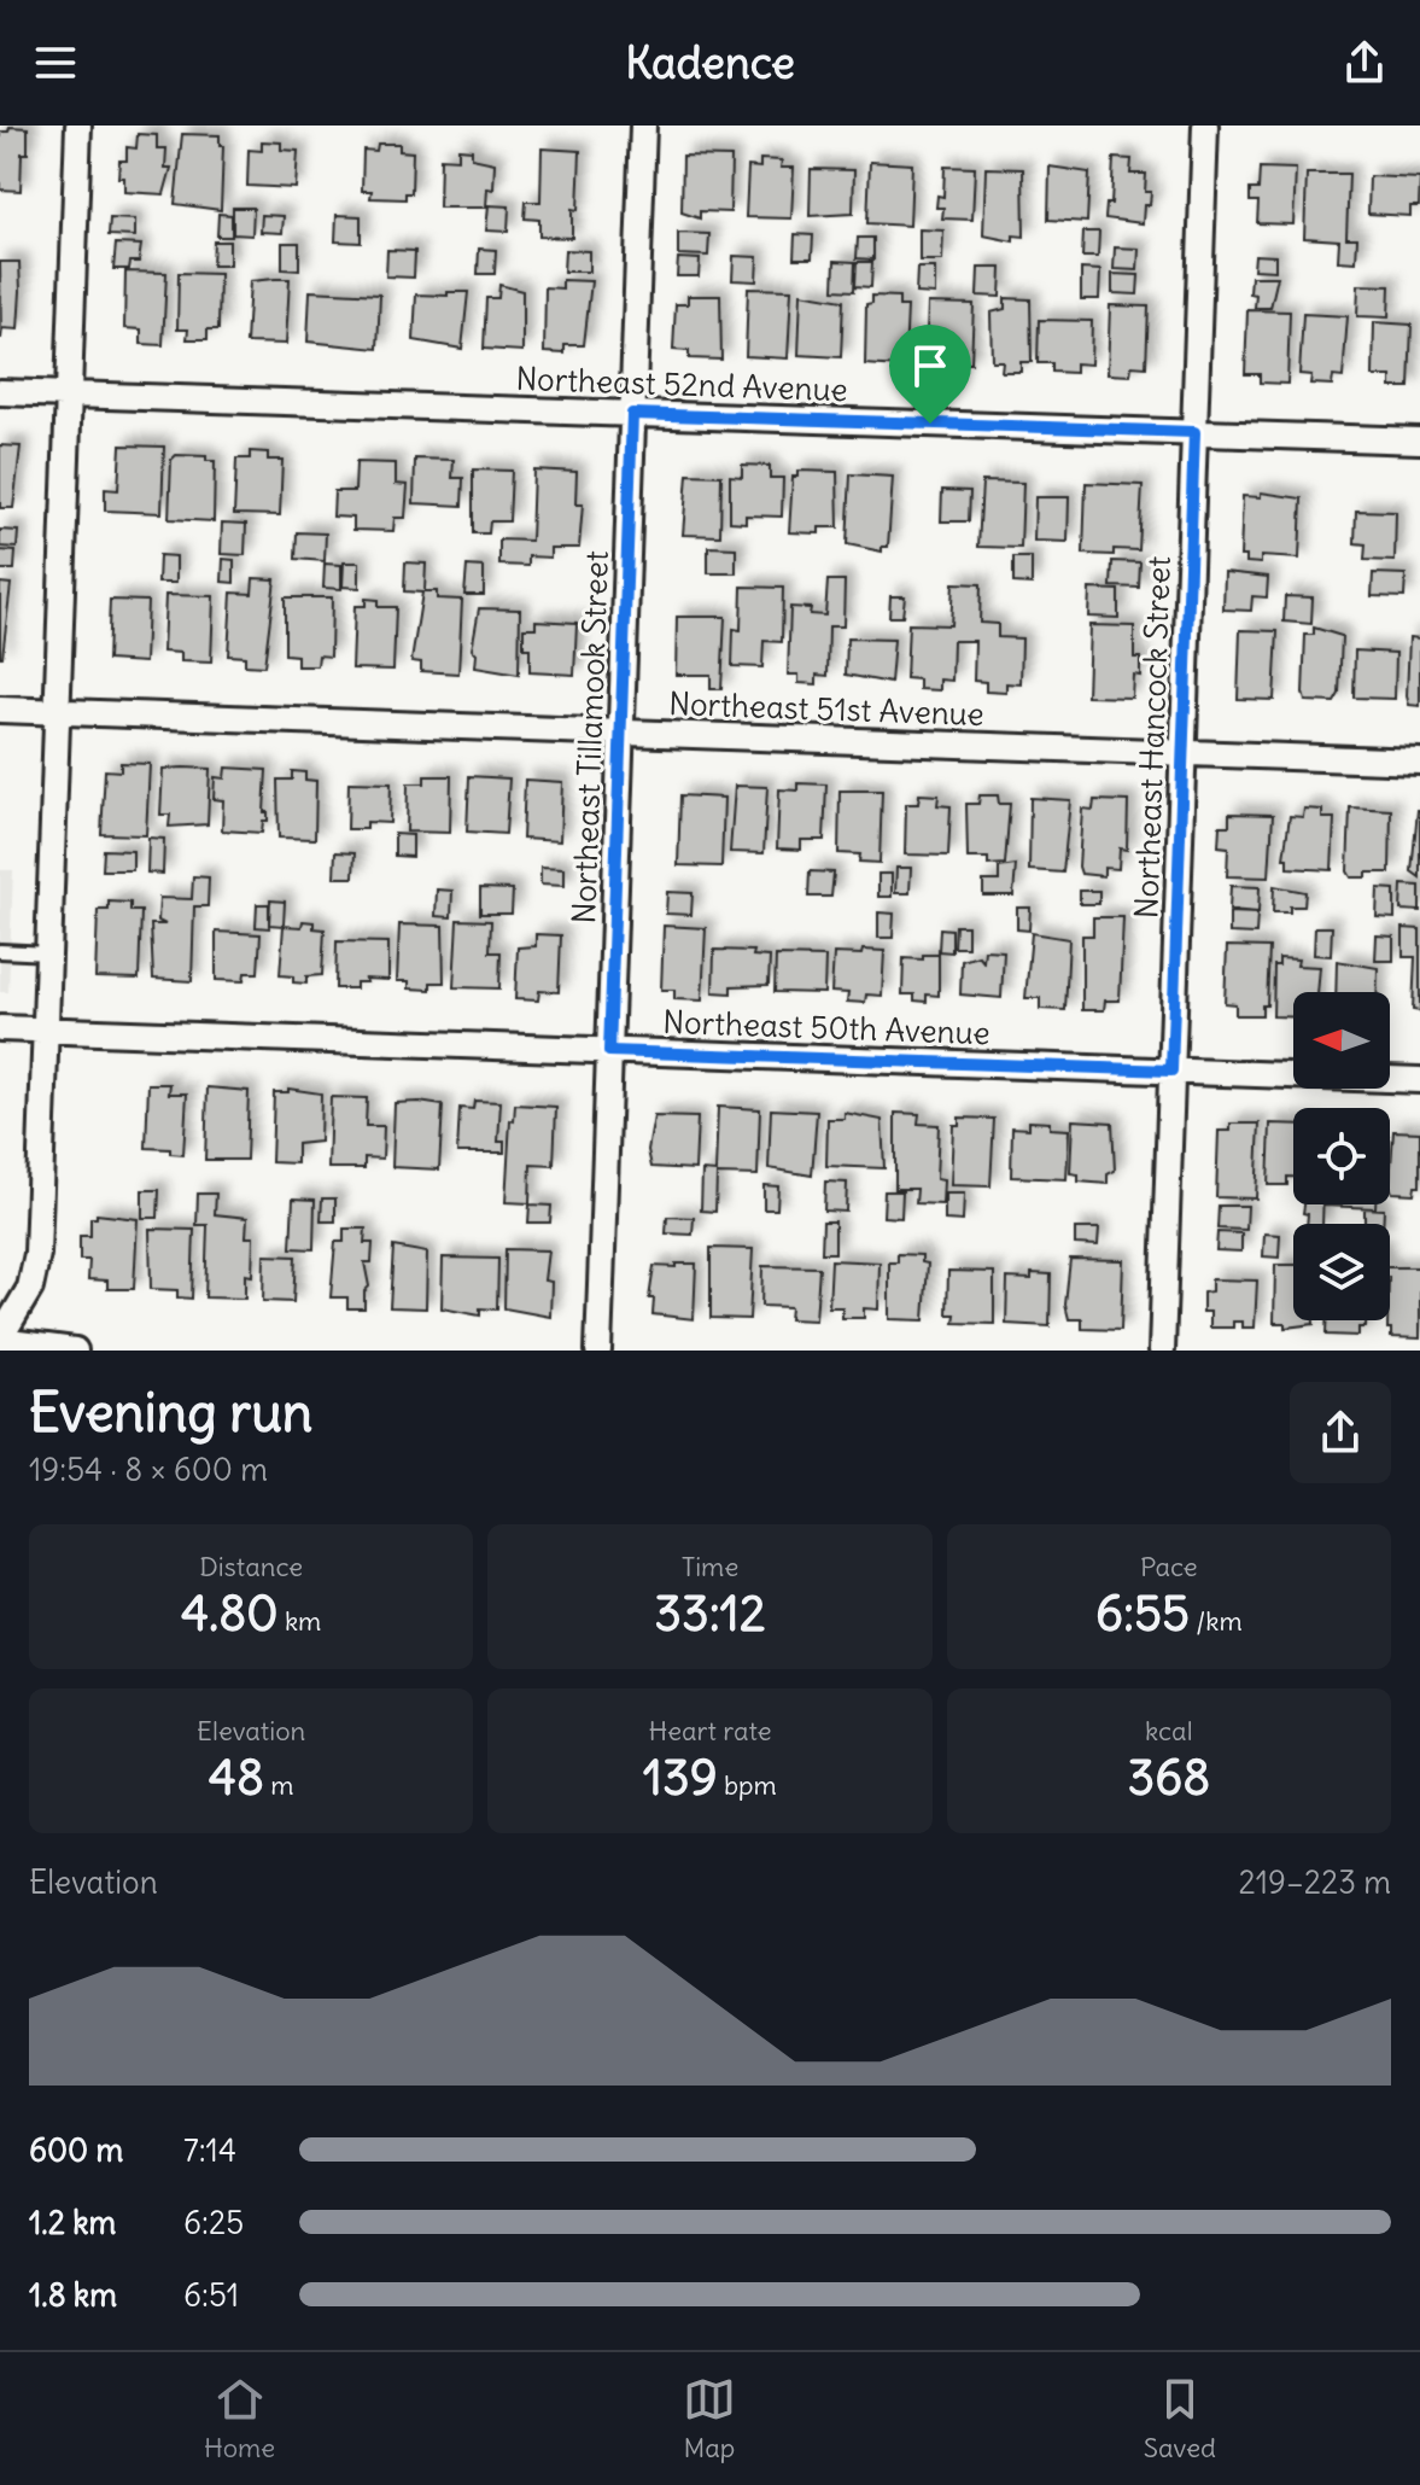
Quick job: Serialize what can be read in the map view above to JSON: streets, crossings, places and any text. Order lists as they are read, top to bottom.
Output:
{
  "streets": {
    "street": [
      "Northeast 52nd Avenue",
      "Northeast 51st Avenue",
      "Northeast Tillamook Street",
      "Northeast Hancock Street",
      "Northeast 50th Avenue"
    ]
  },
  "crossings": [
    ["Northeast 52nd Avenue", "Northeast Tillamook Street"],
    ["Northeast 52nd Avenue", "Northeast Hancock Street"],
    ["Northeast 51st Avenue", "Northeast Tillamook Street"],
    ["Northeast 51st Avenue", "Northeast Hancock Street"],
    ["Northeast Tillamook Street", "Northeast 50th Avenue"],
    ["Northeast Hancock Street", "Northeast 50th Avenue"]
  ],
  "north": "left",
  "page": {
    "header": "Kadence",
    "heading": ["Evening run", "19:54 · 8 × 600 m"],
    "stats": [
      ["Distance", "4.80 km"],
      ["Time", "33:12"],
      ["Pace", "6:55 /km"],
      ["Elevation", "48 m"],
      ["Heart rate", "139 bpm"],
      ["kcal", "368"]
    ],
    "chart": ["Elevation", "219–223 m"],
    "list": [
      {
        "name": "600 m",
        "note": "7:14"
      },
      {
        "name": "1.2 km",
        "note": "6:25"
      },
      {
        "name": "1.8 km",
        "note": "6:51"
      }
    ],
    "tabs": ["Home", "Map", "Saved"]
  }
}
